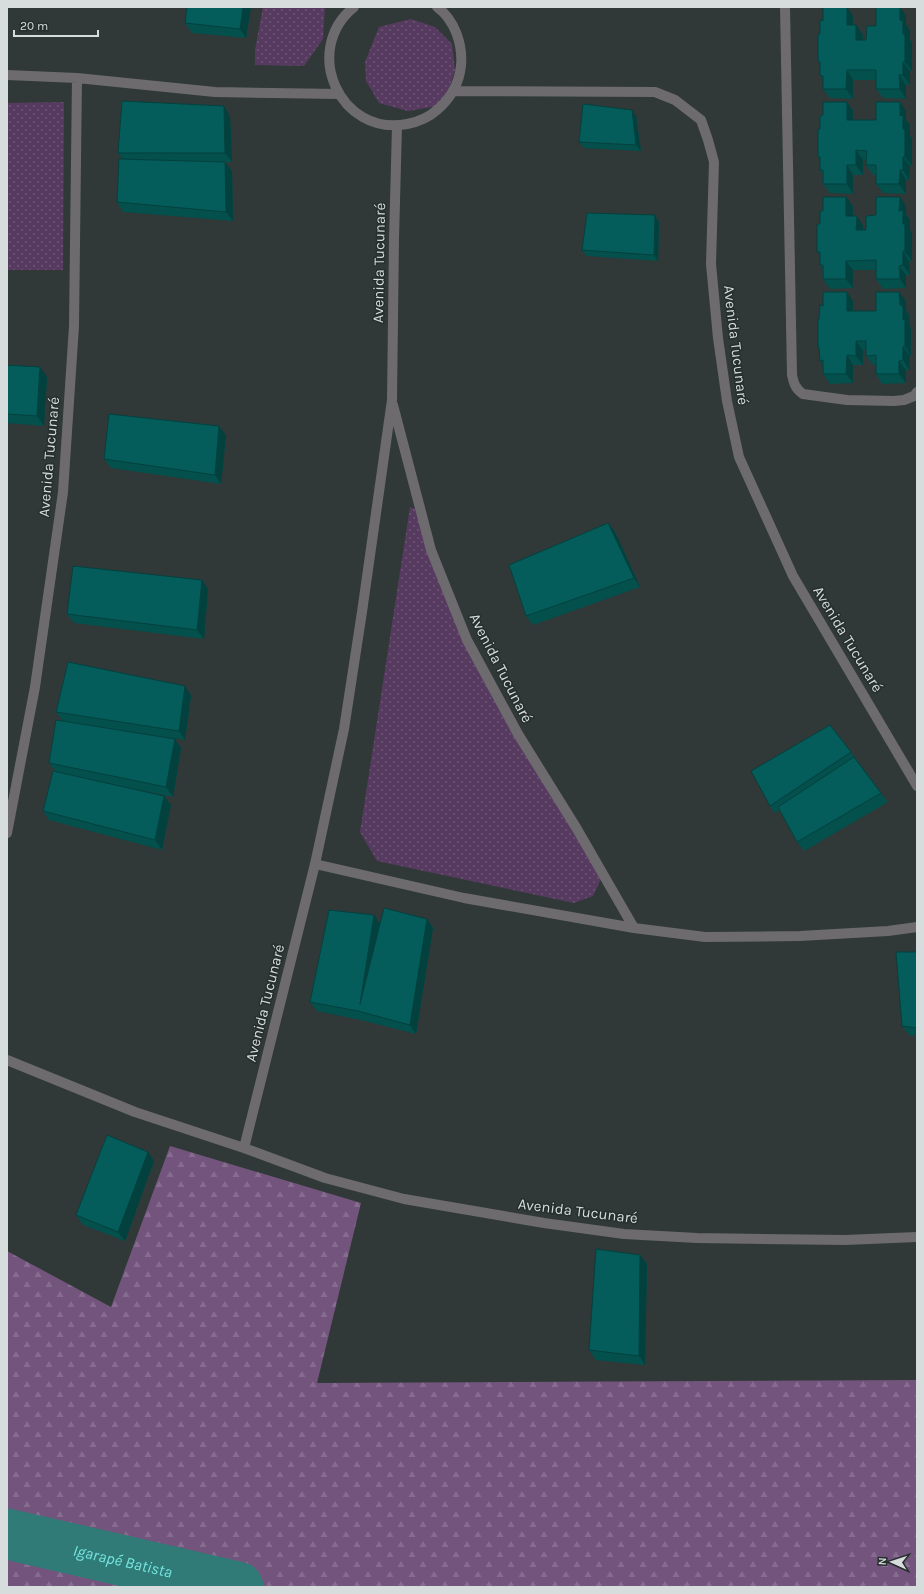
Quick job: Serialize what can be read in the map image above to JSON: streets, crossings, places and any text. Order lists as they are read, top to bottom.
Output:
{
  "streets": {
    "street": ["Avenida Tucunaré"]
  },
  "water": ["Igarapé Batista"],
  "scale_bar": "20 m",
  "north": "left"
}
